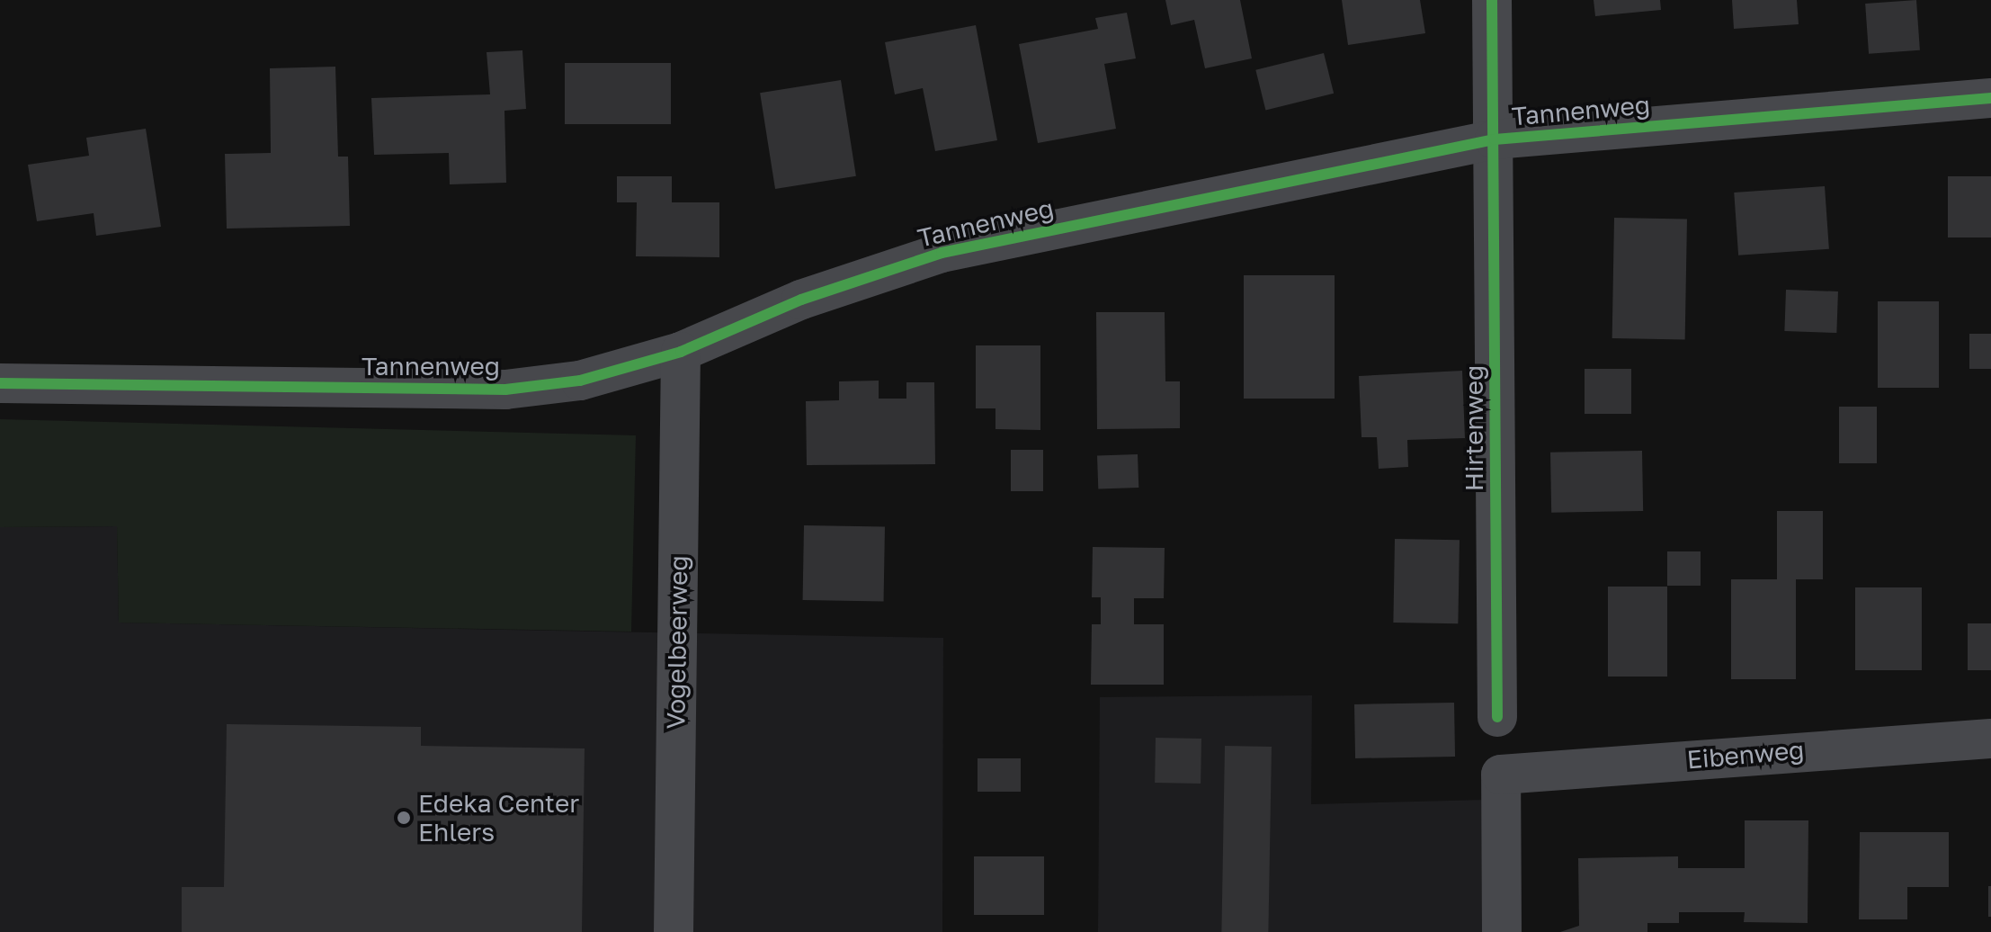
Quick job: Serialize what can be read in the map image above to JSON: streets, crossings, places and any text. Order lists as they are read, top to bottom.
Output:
{
  "streets": {
    "street": [
      "Tannenweg",
      "Hirtenweg",
      "Vogelbeerweg",
      "Eibenweg"
    ]
  },
  "crossings": [
    ["Tannenweg", "Hirtenweg"],
    ["Tannenweg", "Vogelbeerweg"]
  ],
  "places": ["Edeka Center Ehlers"]
}
